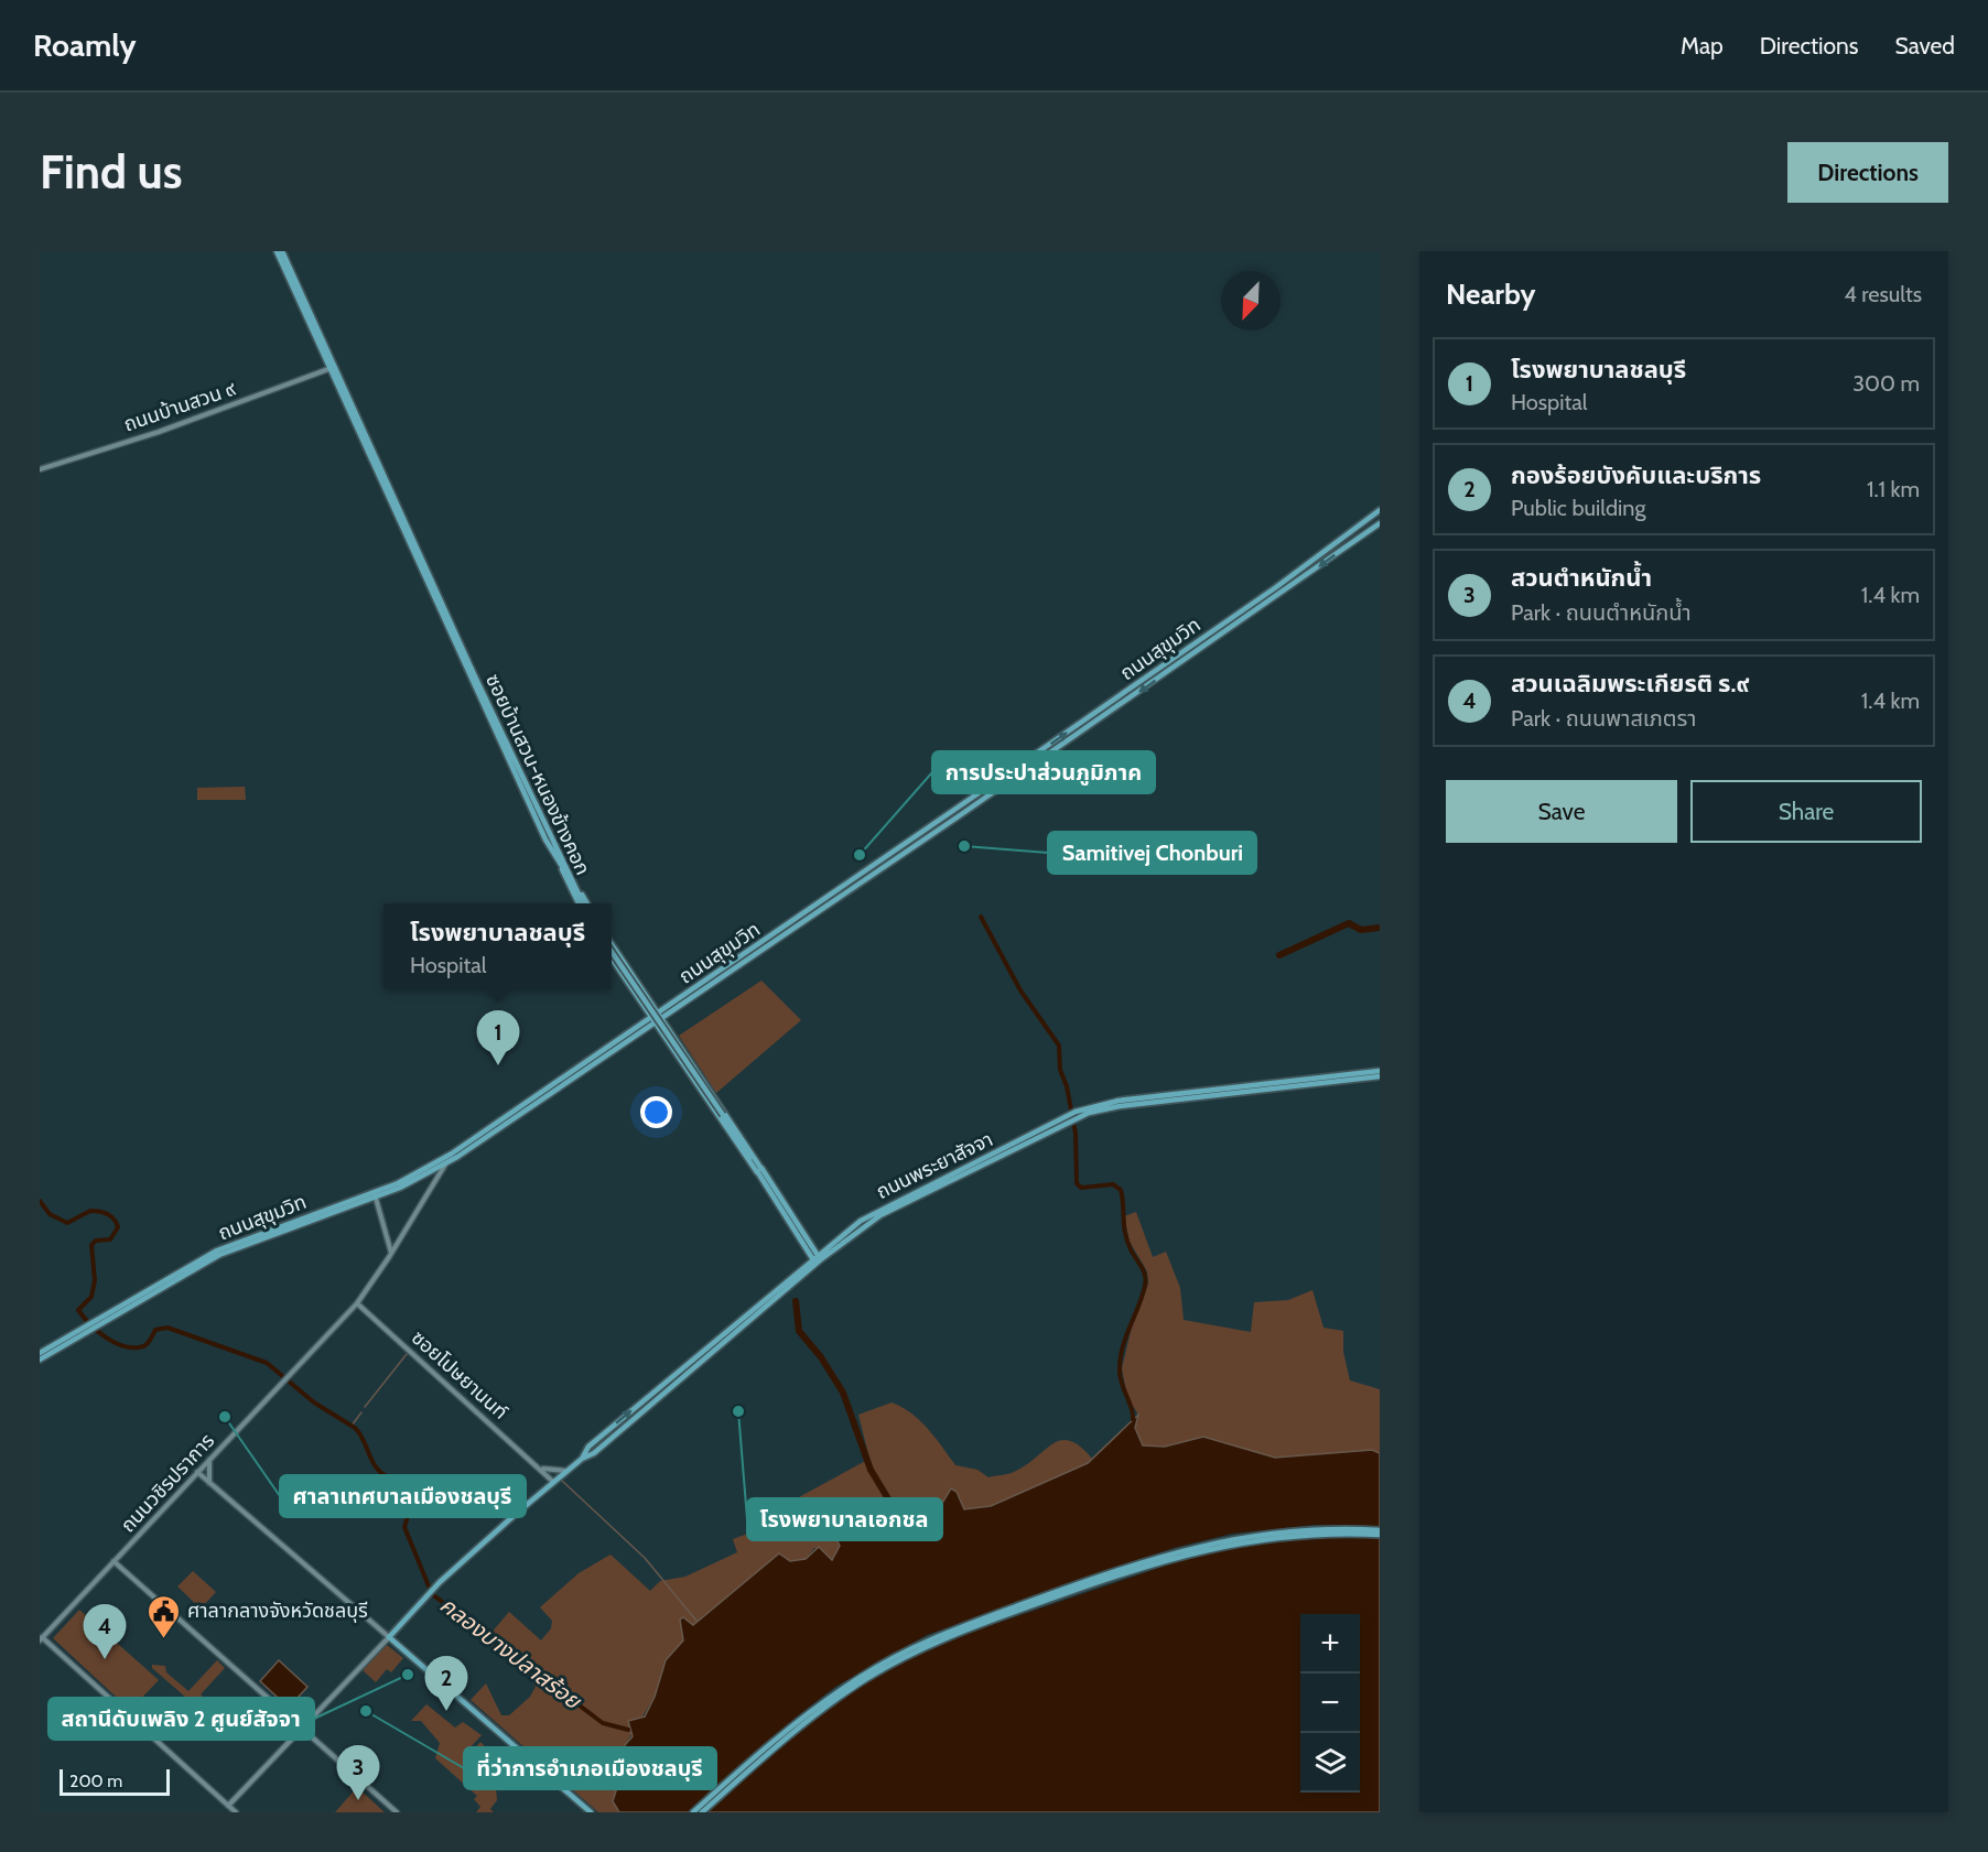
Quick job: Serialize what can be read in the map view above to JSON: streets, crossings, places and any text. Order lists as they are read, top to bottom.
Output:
{
  "streets": {
    "main road": ["ถนนสุขุมวิท", "ซอยบ้านสวน-หนองข้างคอก", "ถนนพระยาสัจจา"],
    "street": ["ถนนบ้านสวน ๙", "ซอยโปษยานนท์", "ถนนวชิรปราการ"]
  },
  "crossings": [
    ["ถนนบ้านสวน ๙", "ซอยบ้านสวน-หนองข้างคอก"],
    ["ถนนสุขุมวิท", "ถนนวชิรปราการ"],
    ["ถนนพระยาสัจจา", "ซอยโปษยานนท์"],
    ["ซอยโปษยานนท์", "ถนนวชิรปราการ"]
  ],
  "water": ["คลองบางปลาสร้อย"],
  "places": {
    "other": [
      "Samitivej Chonburi",
      "การประปาส่วนภูมิภาค",
      "โรงพยาบาลเอกชล",
      "ศาลาเทศบาลเมืองชลบุรี",
      "สถานีดับเพลิง 2 ศูนย์สัจจา",
      "ที่ว่าการอำเภอเมืองชลบุรี"
    ],
    "public building": ["ศาลากลางจังหวัดชลบุรี"]
  },
  "scale_bar": "200 m",
  "north": "bottom left",
  "page": {
    "header": "Roamly",
    "nav": ["Map", "Directions", "Saved"],
    "buttons": [
      "Directions",
      ["Save", "Share"]
    ],
    "title": "Find us",
    "heading": ["Nearby", "4 results"],
    "list": [
      {
        "mark": "1",
        "name": "โรงพยาบาลชลบุรี",
        "note": "Hospital",
        "value": "300 m"
      },
      {
        "mark": "2",
        "name": "กองร้อยบังคับและบริการ",
        "note": "Public building",
        "value": "1.1 km"
      },
      {
        "mark": "3",
        "name": "สวนตำหนักน้ำ",
        "note": "Park · ถนนตำหนักน้ำ",
        "value": "1.4 km"
      },
      {
        "mark": "4",
        "name": "สวนเฉลิมพระเกียรติ ร.๙",
        "note": "Park · ถนนพาสเภตรา",
        "value": "1.4 km"
      }
    ],
    "popup": ["โรงพยาบาลชลบุรี", "Hospital"],
    "pins": [
      "1",
      "4",
      "2",
      "3"
    ],
    "map_buttons": ["+", "−"],
    "scale": "200 m"
  }
}
